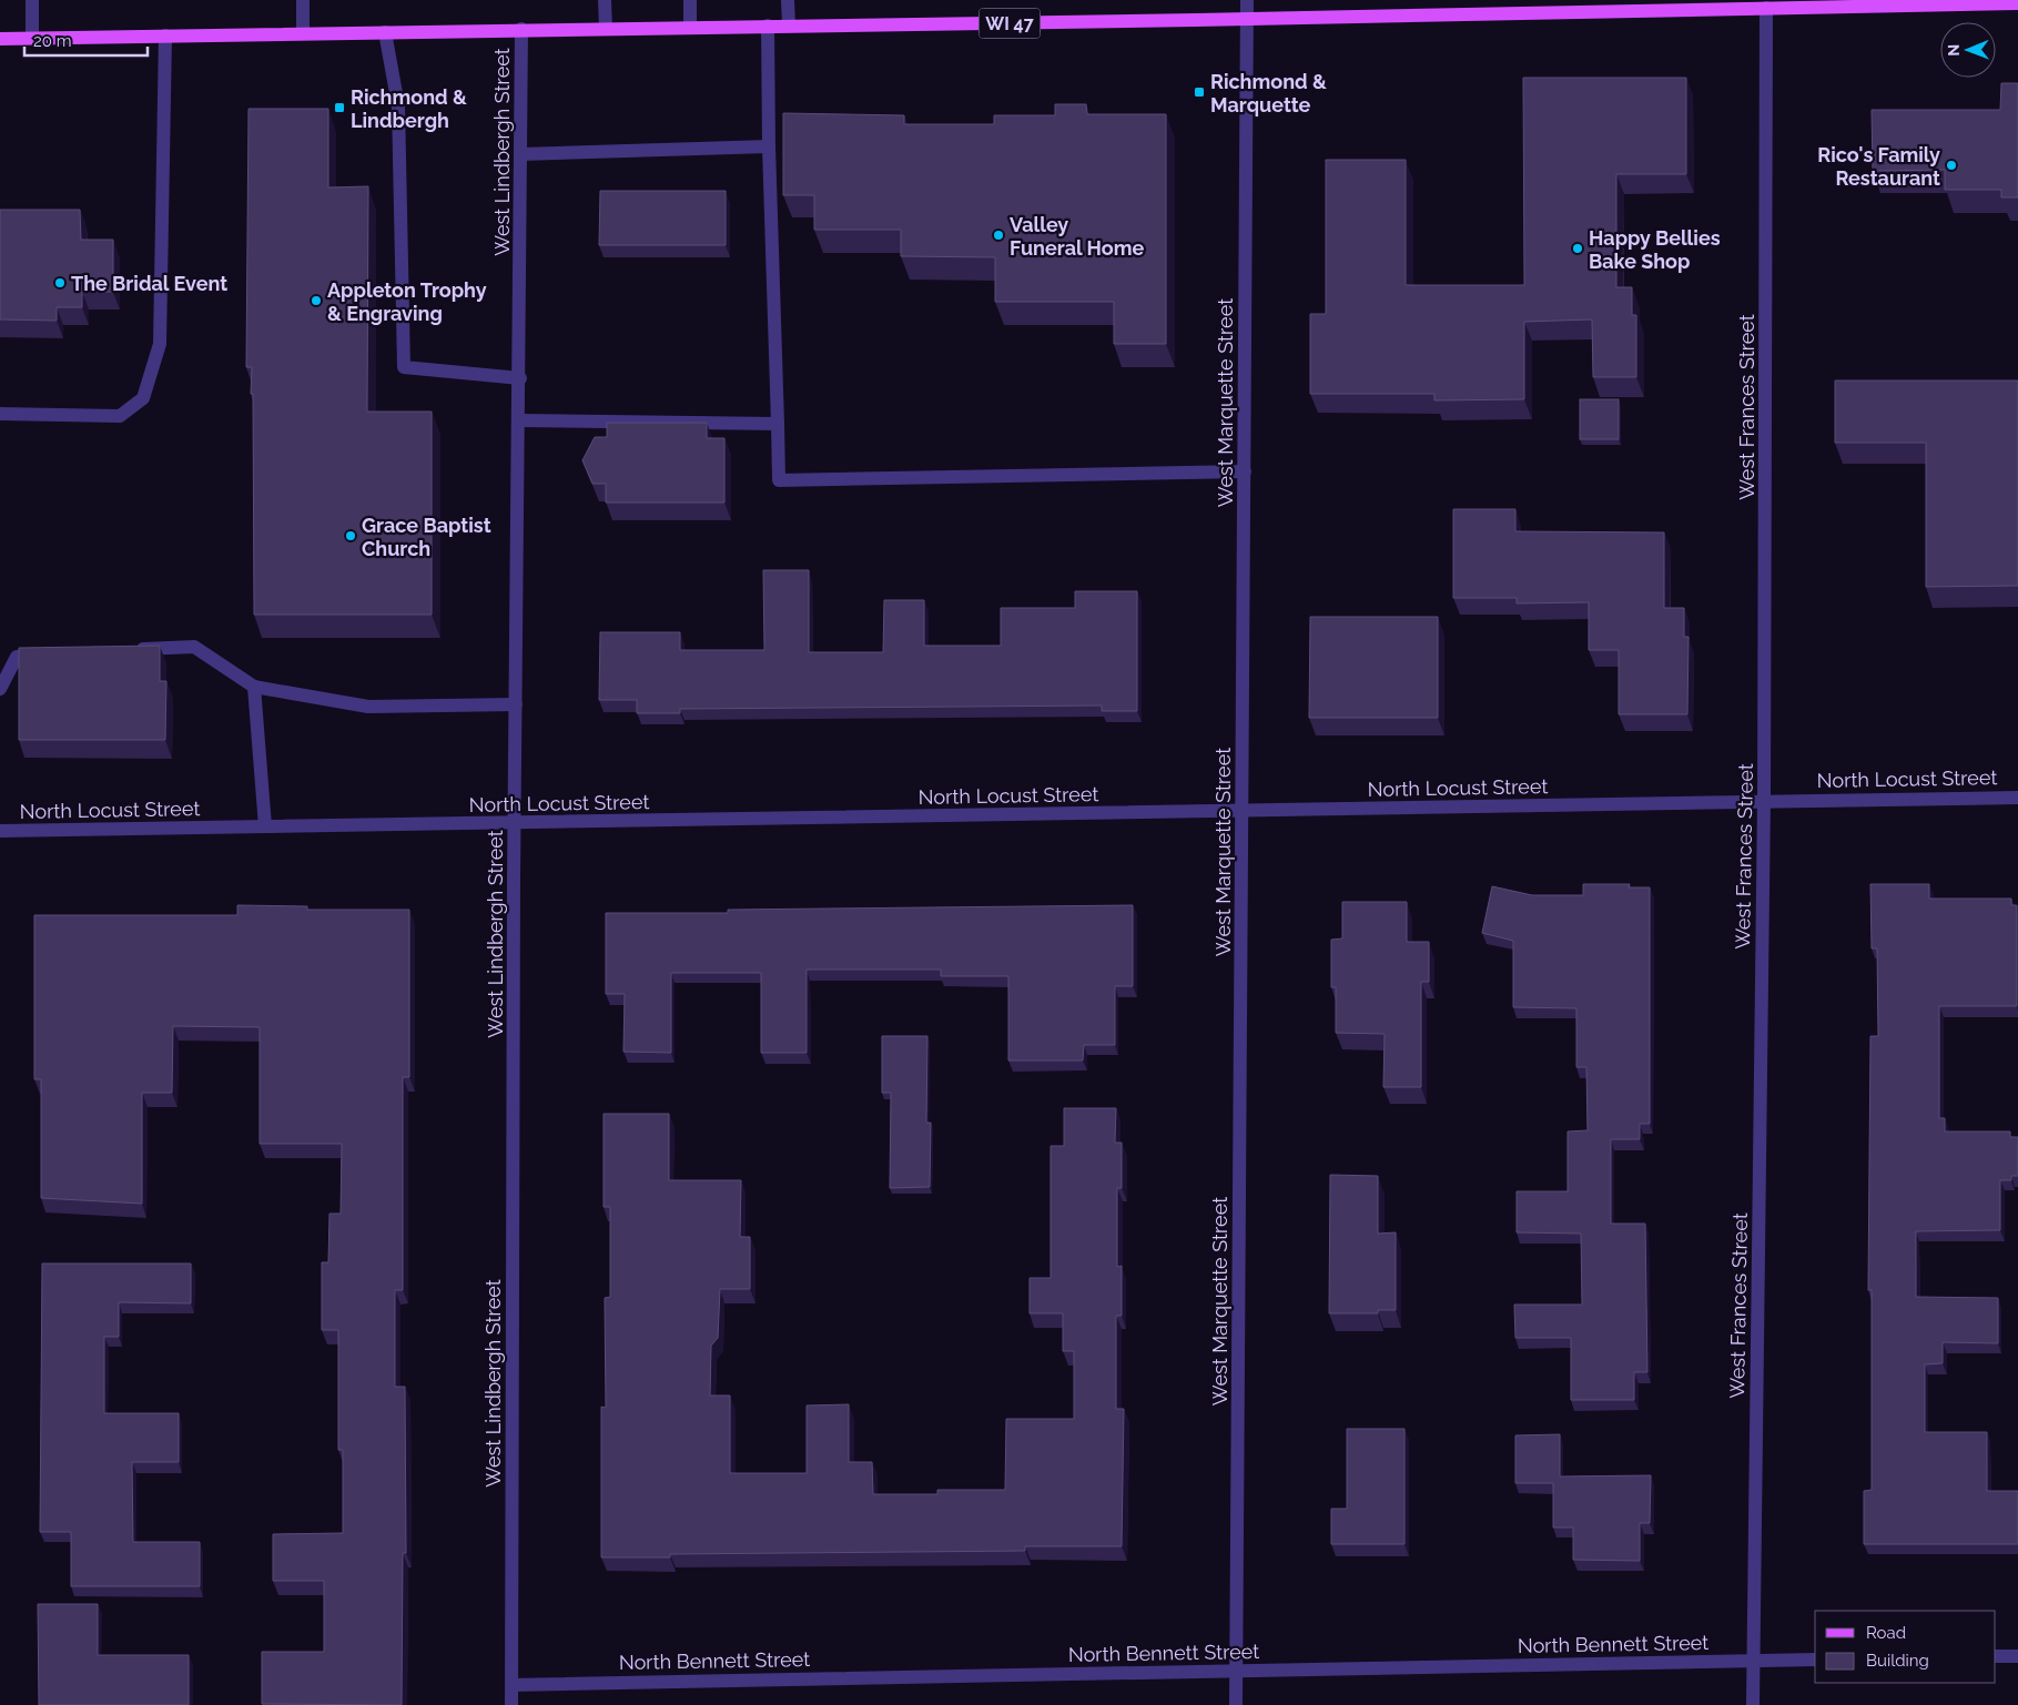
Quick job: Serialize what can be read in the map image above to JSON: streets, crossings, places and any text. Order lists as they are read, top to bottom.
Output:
{
  "streets": {
    "main road": ["WI 47"],
    "street": [
      "West Lindbergh Street",
      "West Marquette Street",
      "West Frances Street",
      "North Locust Street",
      "North Bennett Street"
    ]
  },
  "crossings": [
    ["WI 47", "West Lindbergh Street"],
    ["WI 47", "West Marquette Street"],
    ["WI 47", "West Frances Street"],
    ["West Lindbergh Street", "North Locust Street"],
    ["West Lindbergh Street", "North Bennett Street"],
    ["West Marquette Street", "North Locust Street"],
    ["West Marquette Street", "North Bennett Street"],
    ["West Frances Street", "North Locust Street"],
    ["West Frances Street", "North Bennett Street"]
  ],
  "places": {
    "transit": ["Richmond & Marquette", "Richmond & Lindbergh"],
    "other": [
      "Rico's Family Restaurant",
      "Valley Funeral Home",
      "Happy Bellies Bake Shop",
      "The Bridal Event",
      "Appleton Trophy & Engraving",
      "Grace Baptist Church"
    ]
  },
  "legend": ["Road", "Building"],
  "scale_bar": "20 m",
  "north": "left"
}
